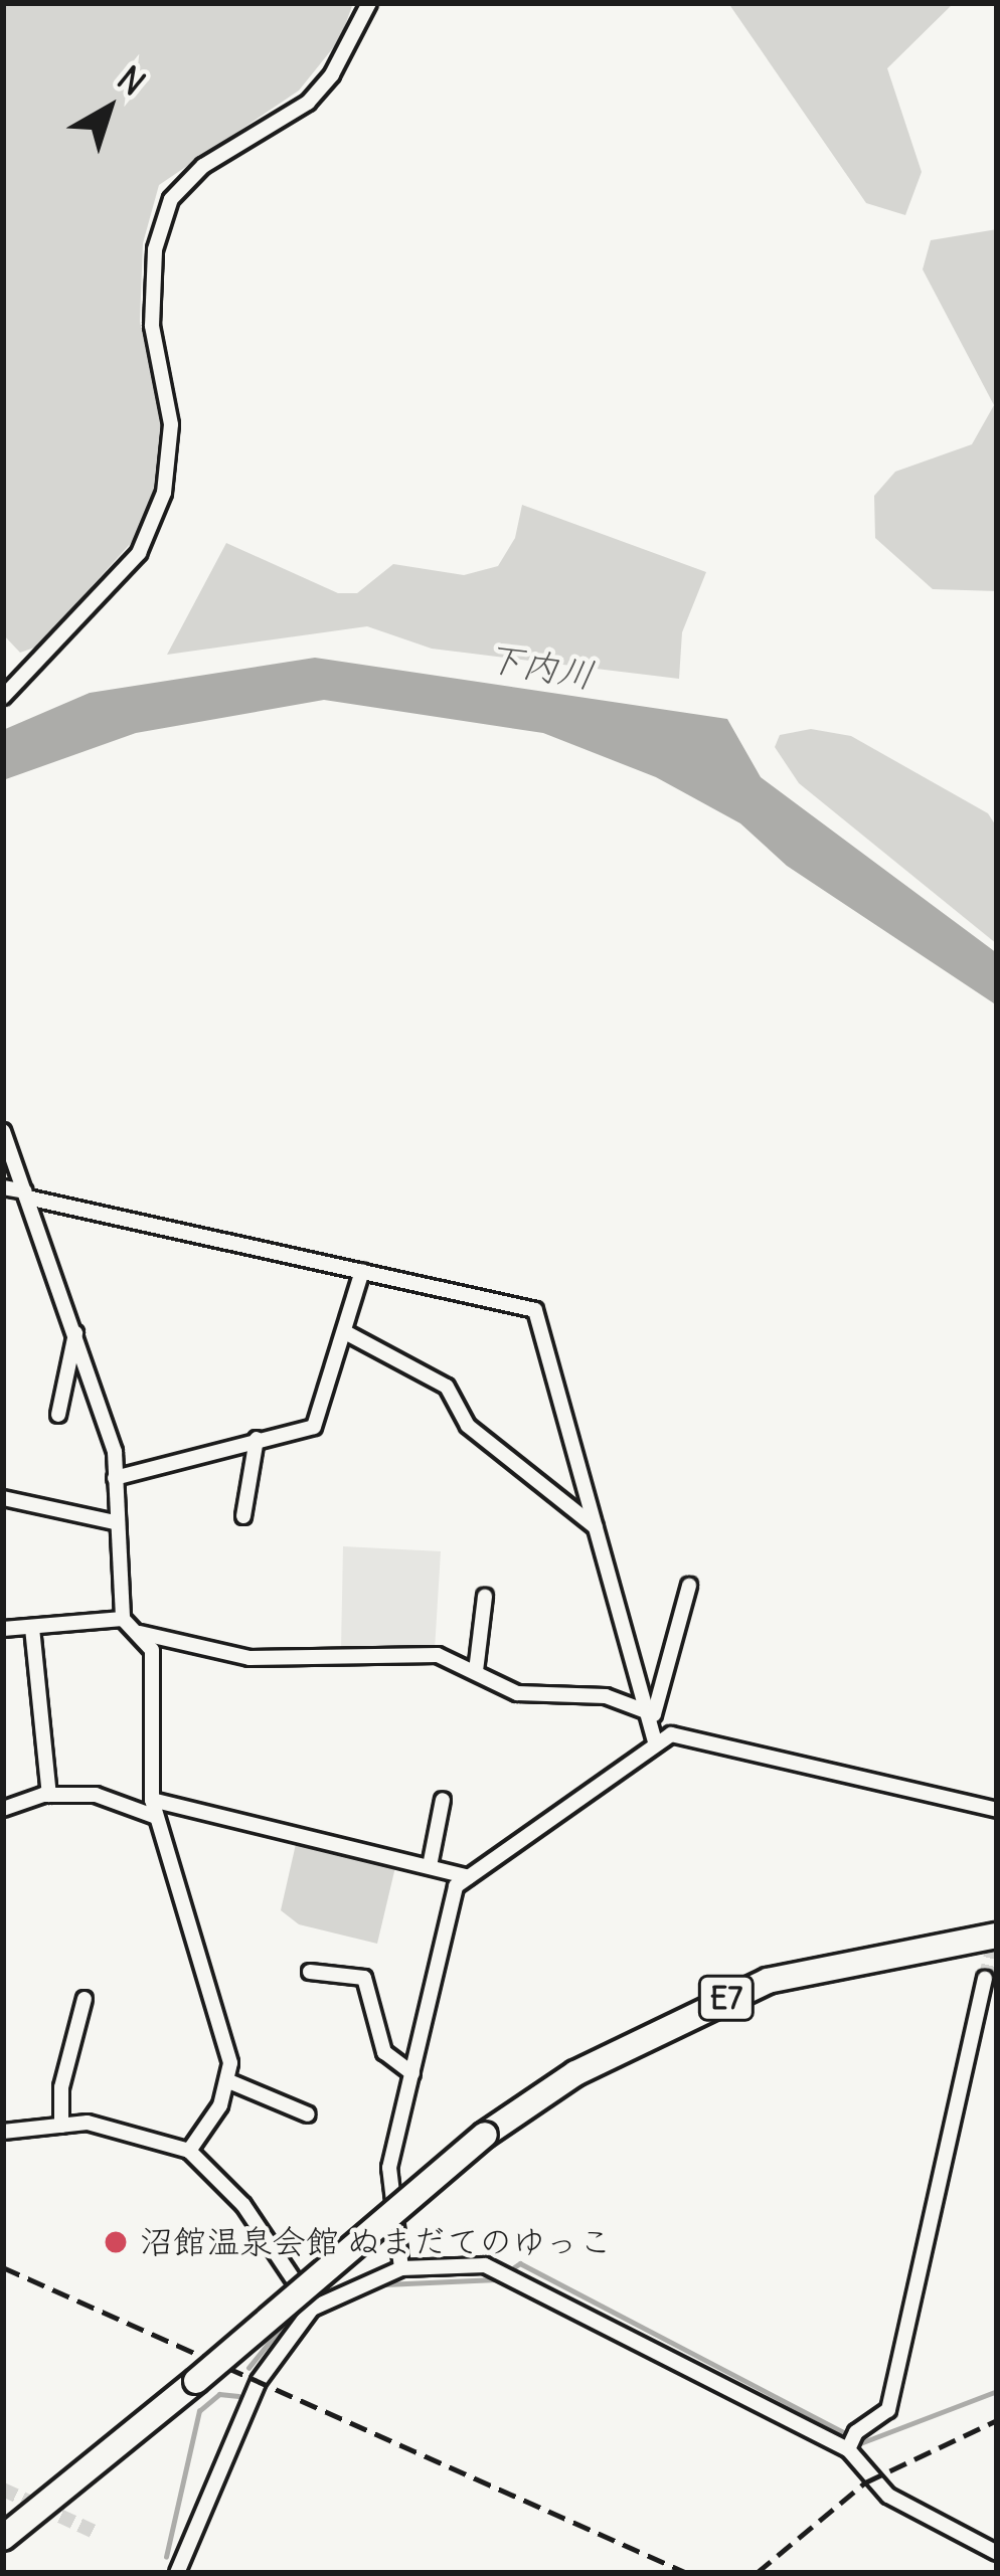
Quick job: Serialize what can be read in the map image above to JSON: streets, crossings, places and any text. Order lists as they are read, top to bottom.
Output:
{
  "streets": {
    "highway": ["E7"]
  },
  "water": ["下内川"],
  "places": ["沼館温泉会館 ぬまだてのゆっこ"],
  "north": "top right"
}
